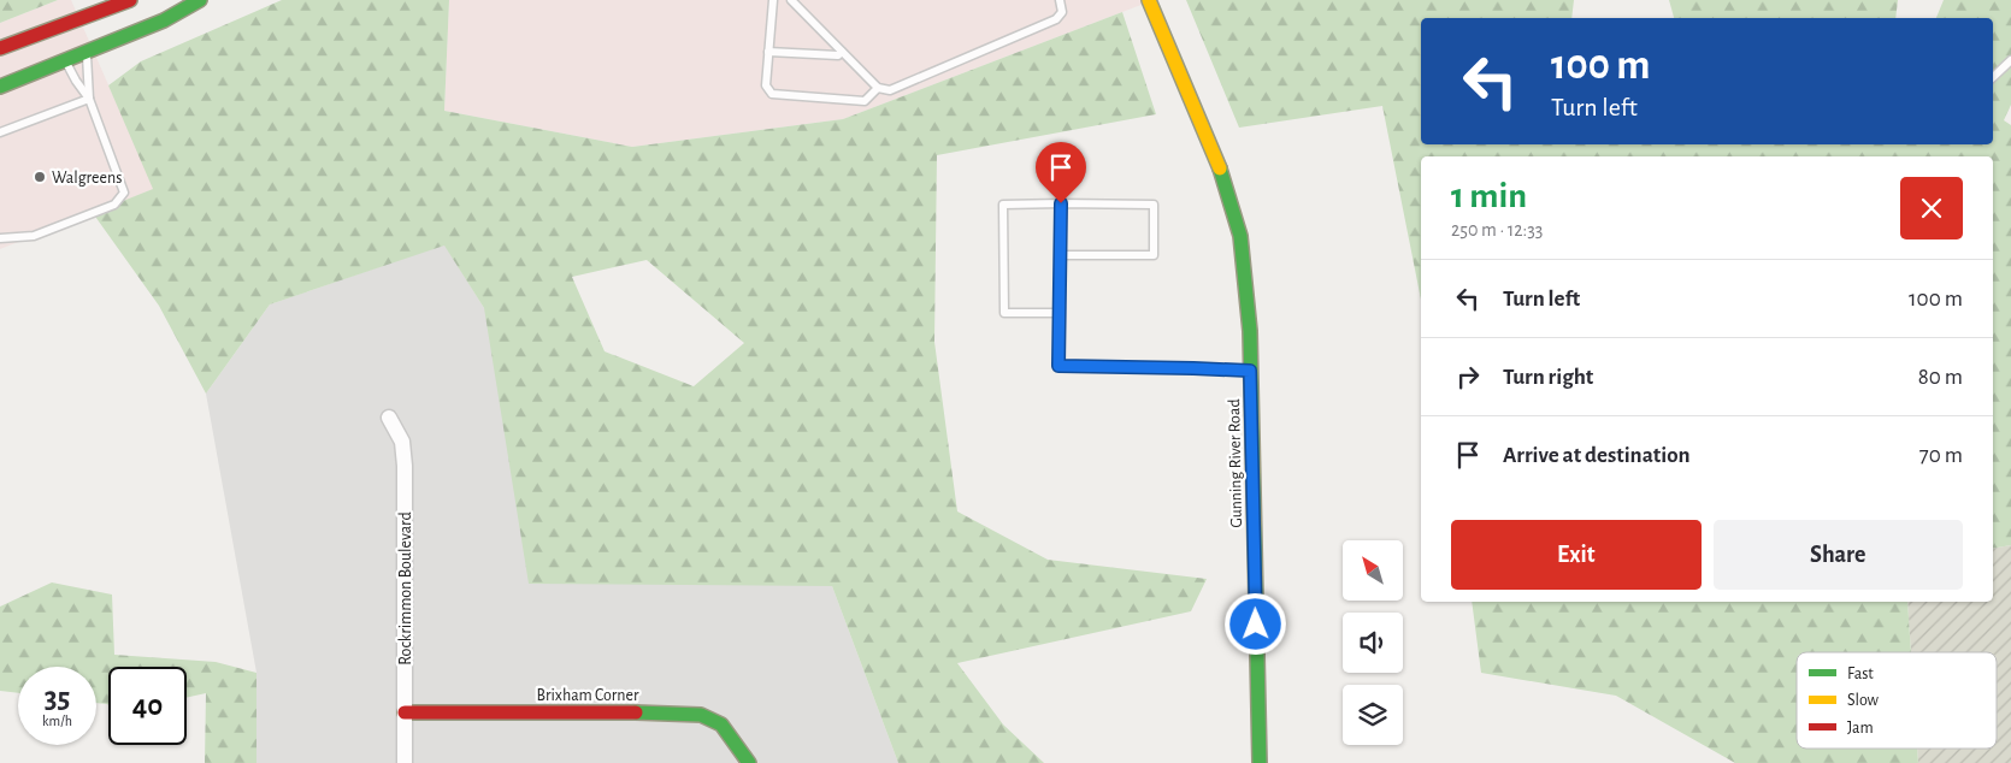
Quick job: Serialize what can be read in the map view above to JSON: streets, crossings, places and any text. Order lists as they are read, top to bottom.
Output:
{
  "streets": {
    "street": ["Gunning River Road", "Rockrimmon Boulevard", "Brixham Corner"]
  },
  "crossings": [
    ["Rockrimmon Boulevard", "Brixham Corner"]
  ],
  "places": ["Walgreens"],
  "legend": ["Fast", "Slow", "Jam"],
  "north": "top left",
  "page": {
    "turn": ["100 m", "Turn left"],
    "heading": ["1 min", "250 m · 12:33"],
    "list": [
      {
        "name": "Turn left",
        "value": "100 m"
      },
      {
        "name": "Turn right",
        "value": "80 m"
      },
      {
        "name": "Arrive at destination",
        "value": "70 m"
      }
    ],
    "buttons": ["Exit", "Share"],
    "speed": "35 km/h",
    "limit": "40"
  }
}
